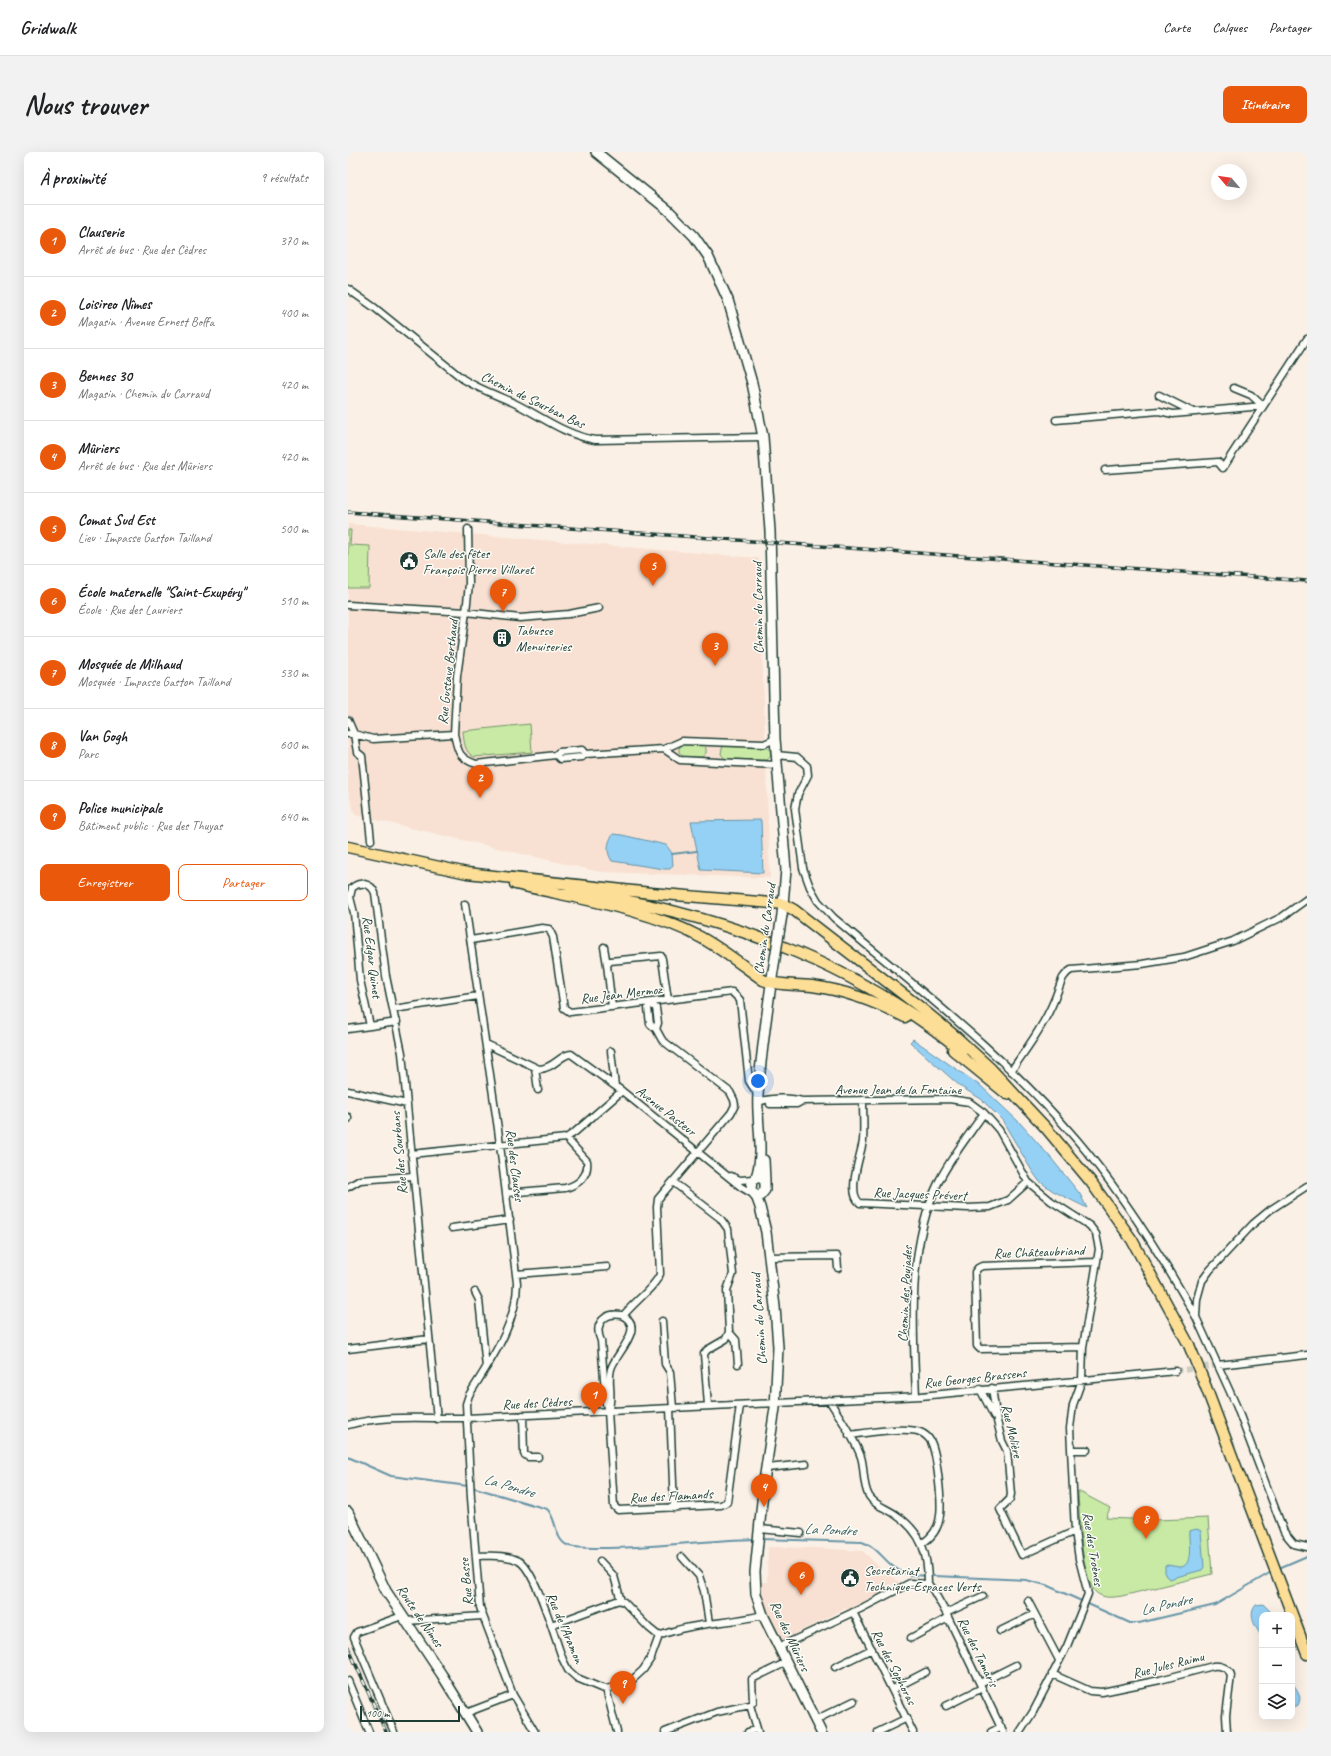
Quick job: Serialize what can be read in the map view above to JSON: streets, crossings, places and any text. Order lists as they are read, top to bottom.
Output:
{
  "streets": {
    "street": [
      "Chemin de Sourban Bas",
      "Chemin du Carraud",
      "Rue Gustave Berthaud",
      "Rue Edgar Quinet",
      "Rue Jean Mermoz",
      "Avenue Jean de la Fontaine",
      "Avenue Pasteur",
      "Rue des Sourbans",
      "Rue des Clauses",
      "Rue Jacques Prévert",
      "Rue Châteaubriand",
      "Chemin des Poujades",
      "Rue Georges Brassens",
      "Rue des Cèdres",
      "Rue Molière",
      "Rue des Flamands",
      "Rue des Troènes",
      "Rue Basse",
      "Route de Nîmes",
      "Rue de l'Aramon",
      "Rue des Mûriers",
      "Rue des Tamaris",
      "Rue Jules Raimu",
      "Rue des Sophoras"
    ]
  },
  "crossings": [
    ["Chemin de Sourban Bas", "Chemin du Carraud"],
    ["Chemin du Carraud", "Rue Jean Mermoz"],
    ["Chemin du Carraud", "Avenue Jean de la Fontaine"],
    ["Chemin du Carraud", "Avenue Pasteur"],
    ["Chemin du Carraud", "Rue Georges Brassens"],
    ["Chemin du Carraud", "Rue des Cèdres"],
    ["Chemin du Carraud", "Rue des Mûriers"],
    ["Rue Edgar Quinet", "Rue des Sourbans"],
    ["Rue Jean Mermoz", "Avenue Jean de la Fontaine"],
    ["Rue Jean Mermoz", "Rue des Clauses"],
    ["Avenue Jean de la Fontaine", "Rue Jacques Prévert"],
    ["Avenue Jean de la Fontaine", "Rue Châteaubriand"],
    ["Avenue Jean de la Fontaine", "Chemin des Poujades"],
    ["Avenue Jean de la Fontaine", "Rue Georges Brassens"],
    ["Avenue Jean de la Fontaine", "Rue des Troènes"],
    ["Rue des Sourbans", "Rue des Cèdres"],
    ["Rue des Clauses", "Rue des Cèdres"],
    ["Rue des Clauses", "Rue Basse"],
    ["Rue Jacques Prévert", "Chemin des Poujades"],
    ["Chemin des Poujades", "Rue Georges Brassens"],
    ["Rue Georges Brassens", "Rue des Cèdres"],
    ["Rue Georges Brassens", "Rue Molière"],
    ["Rue Georges Brassens", "Rue des Troènes"],
    ["Rue Georges Brassens", "Rue des Mûriers"],
    ["Rue des Cèdres", "Rue des Flamands"],
    ["Rue des Cèdres", "Rue Basse"],
    ["Rue des Cèdres", "Rue des Mûriers"],
    ["Rue Molière", "Rue des Troènes"],
    ["Rue des Troènes", "Rue Jules Raimu"],
    ["Rue Basse", "Rue de l'Aramon"]
  ],
  "water": ["La Pondre"],
  "places": {
    "public building": ["Salle des fêtes François Pierre Villaret", "Secrétariat Technique-Espaces Verts"],
    "building": ["Tabusse Menuiseries"]
  },
  "scale_bar": "100 m",
  "north": "top left",
  "page": {
    "header": "Gridwalk",
    "nav": ["Carte", "Calques", "Partager"],
    "buttons": [
      "Itinéraire",
      ["Enregistrer", "Partager"]
    ],
    "title": "Nous trouver",
    "heading": ["À proximité", "9 résultats"],
    "list": [
      {
        "mark": "1",
        "name": "Clauserie",
        "note": "Arrêt de bus · Rue des Cèdres",
        "value": "370 m"
      },
      {
        "mark": "2",
        "name": "Loisireo Nîmes",
        "note": "Magasin · Avenue Ernest Boffa",
        "value": "400 m"
      },
      {
        "mark": "3",
        "name": "Bennes 30",
        "note": "Magasin · Chemin du Carraud",
        "value": "420 m"
      },
      {
        "mark": "4",
        "name": "Mûriers",
        "note": "Arrêt de bus · Rue des Mûriers",
        "value": "420 m"
      },
      {
        "mark": "5",
        "name": "Comat Sud Est",
        "note": "Lieu · Impasse Gaston Tailland",
        "value": "500 m"
      },
      {
        "mark": "6",
        "name": "École maternelle \"Saint-Exupéry\"",
        "note": "École · Rue des Lauriers",
        "value": "510 m"
      },
      {
        "mark": "7",
        "name": "Mosquée de Milhaud",
        "note": "Mosquée · Impasse Gaston Tailland",
        "value": "530 m"
      },
      {
        "mark": "8",
        "name": "Van Gogh",
        "note": "Parc",
        "value": "600 m"
      },
      {
        "mark": "9",
        "name": "Police municipale",
        "note": "Bâtiment public · Rue des Thuyas",
        "value": "640 m"
      }
    ],
    "pins": [
      "5",
      "7",
      "3",
      "2",
      "1",
      "4",
      "8",
      "6",
      "9"
    ],
    "map_buttons": ["+", "−"],
    "scale": "100 m"
  }
}
